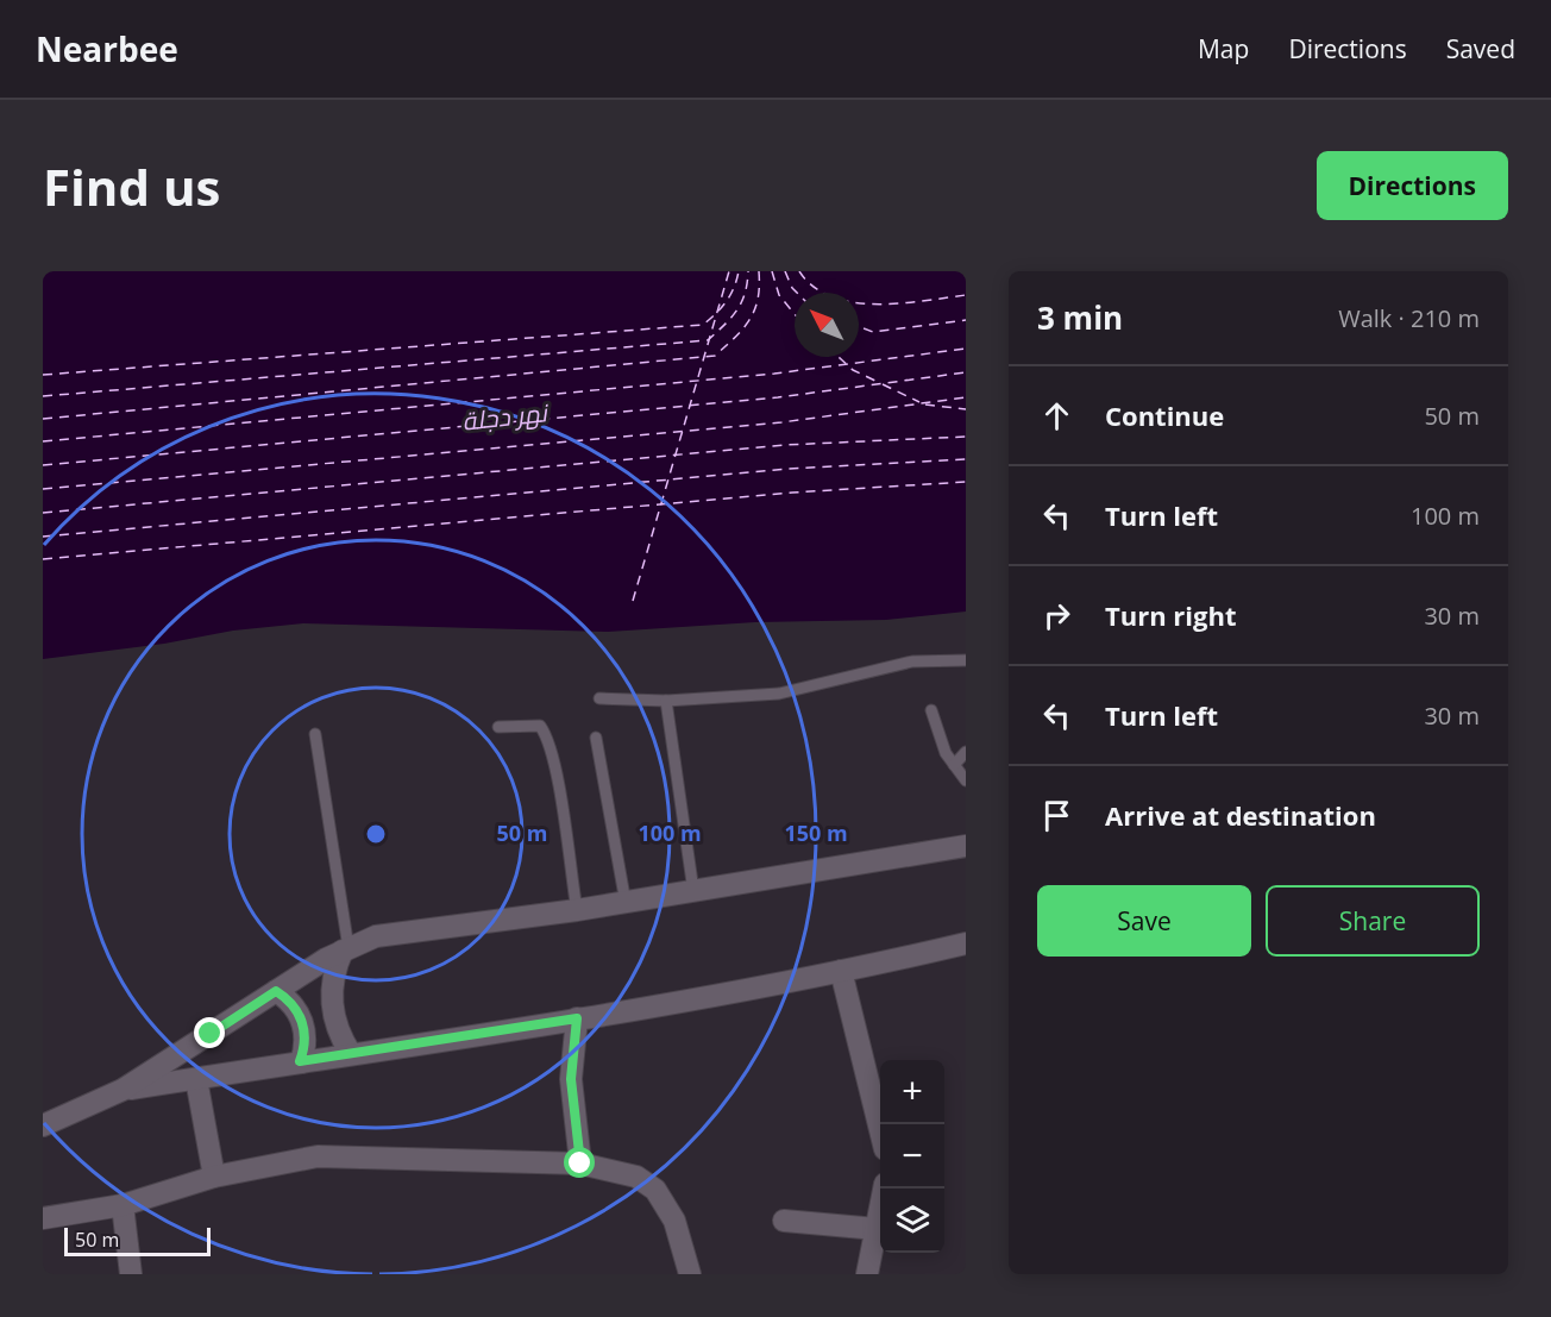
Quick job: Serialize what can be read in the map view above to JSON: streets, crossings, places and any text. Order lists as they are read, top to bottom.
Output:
{
  "water": ["نهر دجلة"],
  "scale_bar": "50 m",
  "north": "top left",
  "page": {
    "header": "Nearbee",
    "nav": ["Map", "Directions", "Saved"],
    "buttons": [
      "Directions",
      ["Save", "Share"]
    ],
    "title": "Find us",
    "heading": ["3 min", "Walk · 210 m"],
    "list": [
      ["Continue", "50 m"],
      ["Turn left", "100 m"],
      ["Turn right", "30 m"],
      ["Turn left", "30 m"],
      "Arrive at destination"
    ],
    "map_buttons": ["+", "−"],
    "scale": "50 m"
  },
  "rings": ["50 m", "100 m", "150 m"]
}
